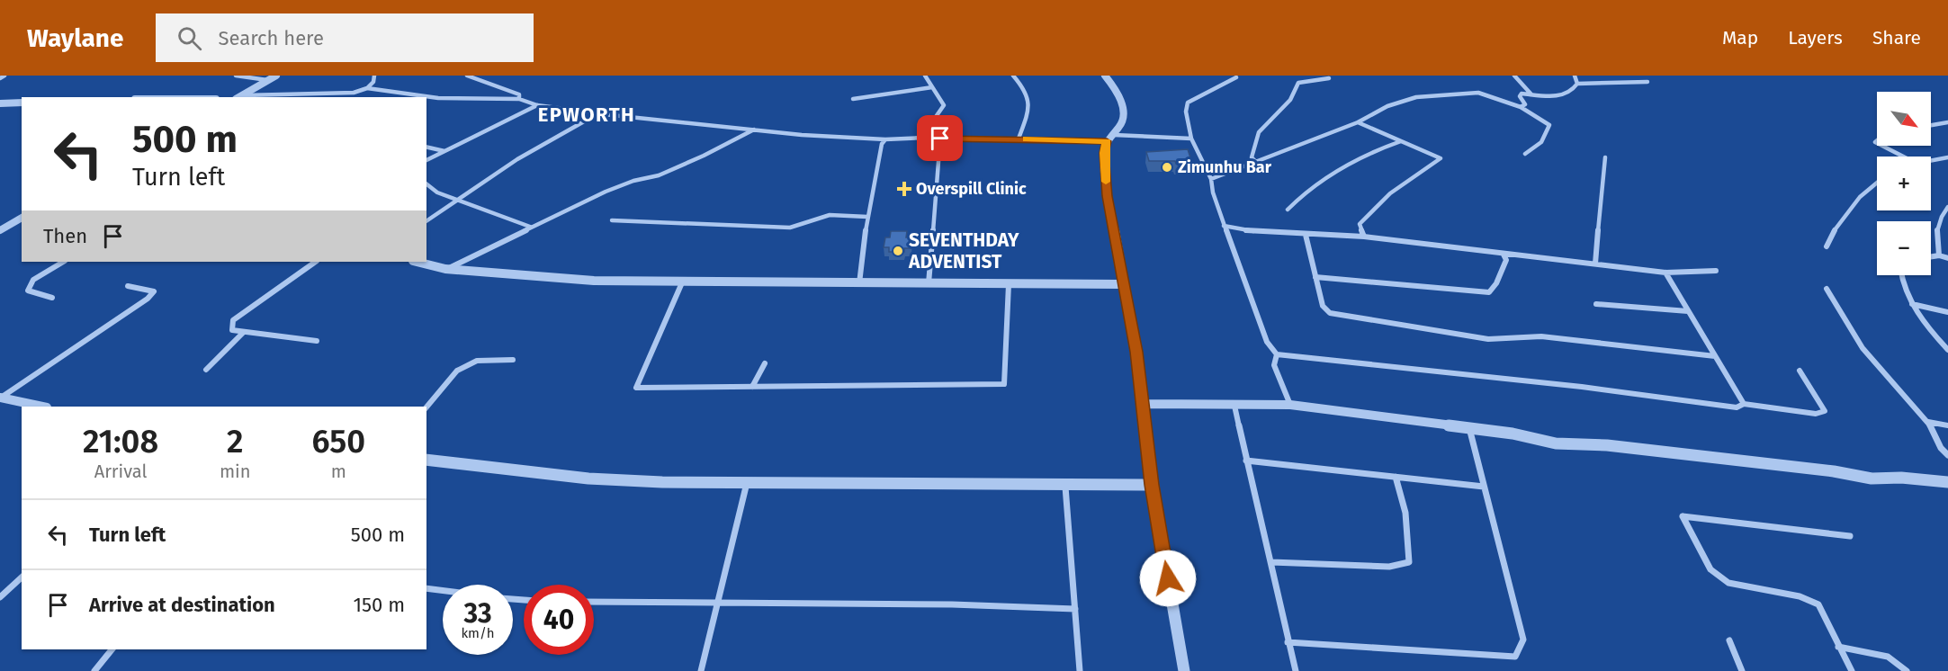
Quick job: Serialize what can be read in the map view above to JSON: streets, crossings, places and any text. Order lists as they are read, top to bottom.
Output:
{
  "districts": ["EPWORTH"],
  "places": {
    "other": ["Zimunhu Bar", "SEVENTHDAY ADVENTIST"],
    "health": ["Overspill Clinic"]
  },
  "north": "bottom right",
  "page": {
    "header": "Waylane",
    "search": "Search here",
    "nav": ["Map", "Layers", "Share"],
    "map_buttons": ["+", "−"],
    "turn": ["500 m", "Turn left"],
    "then": "Then",
    "eta": [
      "21:08",
      "Arrival",
      "2",
      "min",
      "650",
      "m"
    ],
    "list": [
      {
        "name": "Turn left",
        "value": "500 m"
      },
      {
        "name": "Arrive at destination",
        "value": "150 m"
      }
    ],
    "speed": "33 km/h",
    "limit": "40"
  }
}
